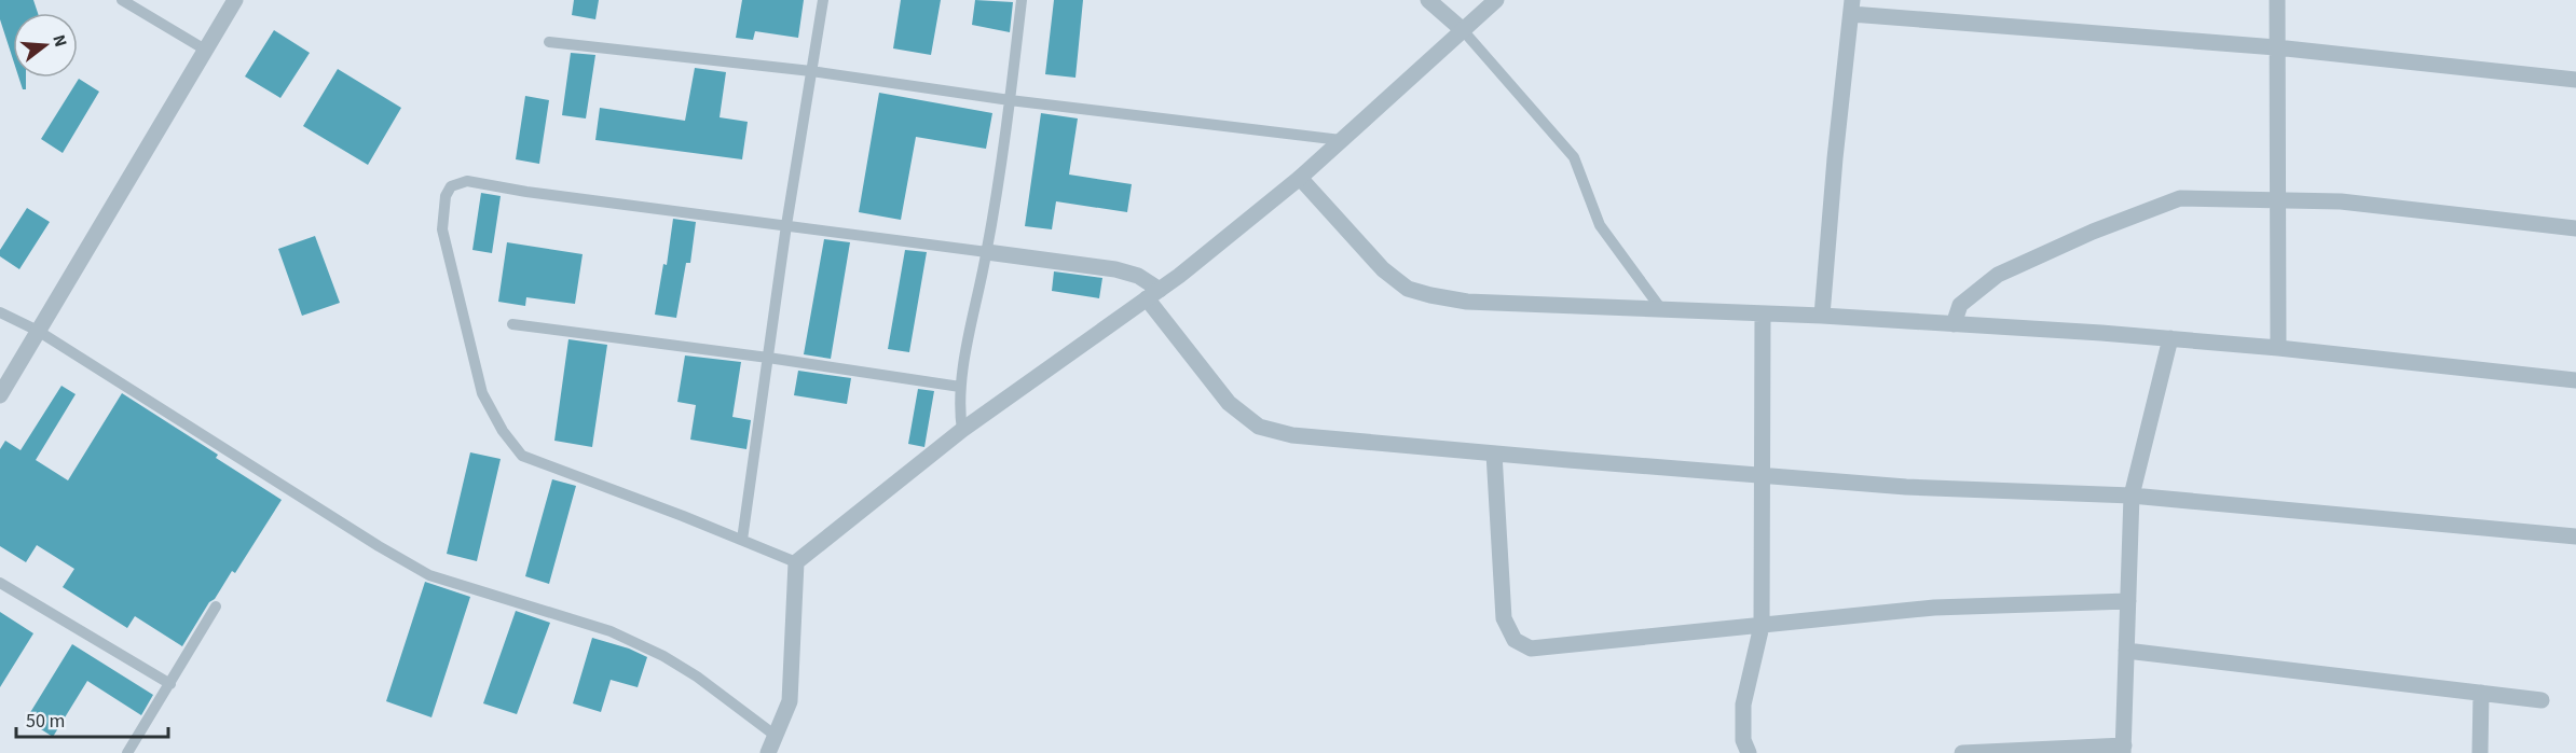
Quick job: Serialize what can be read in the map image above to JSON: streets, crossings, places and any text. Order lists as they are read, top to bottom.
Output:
{
  "scale_bar": "50 m",
  "north": "right"
}
